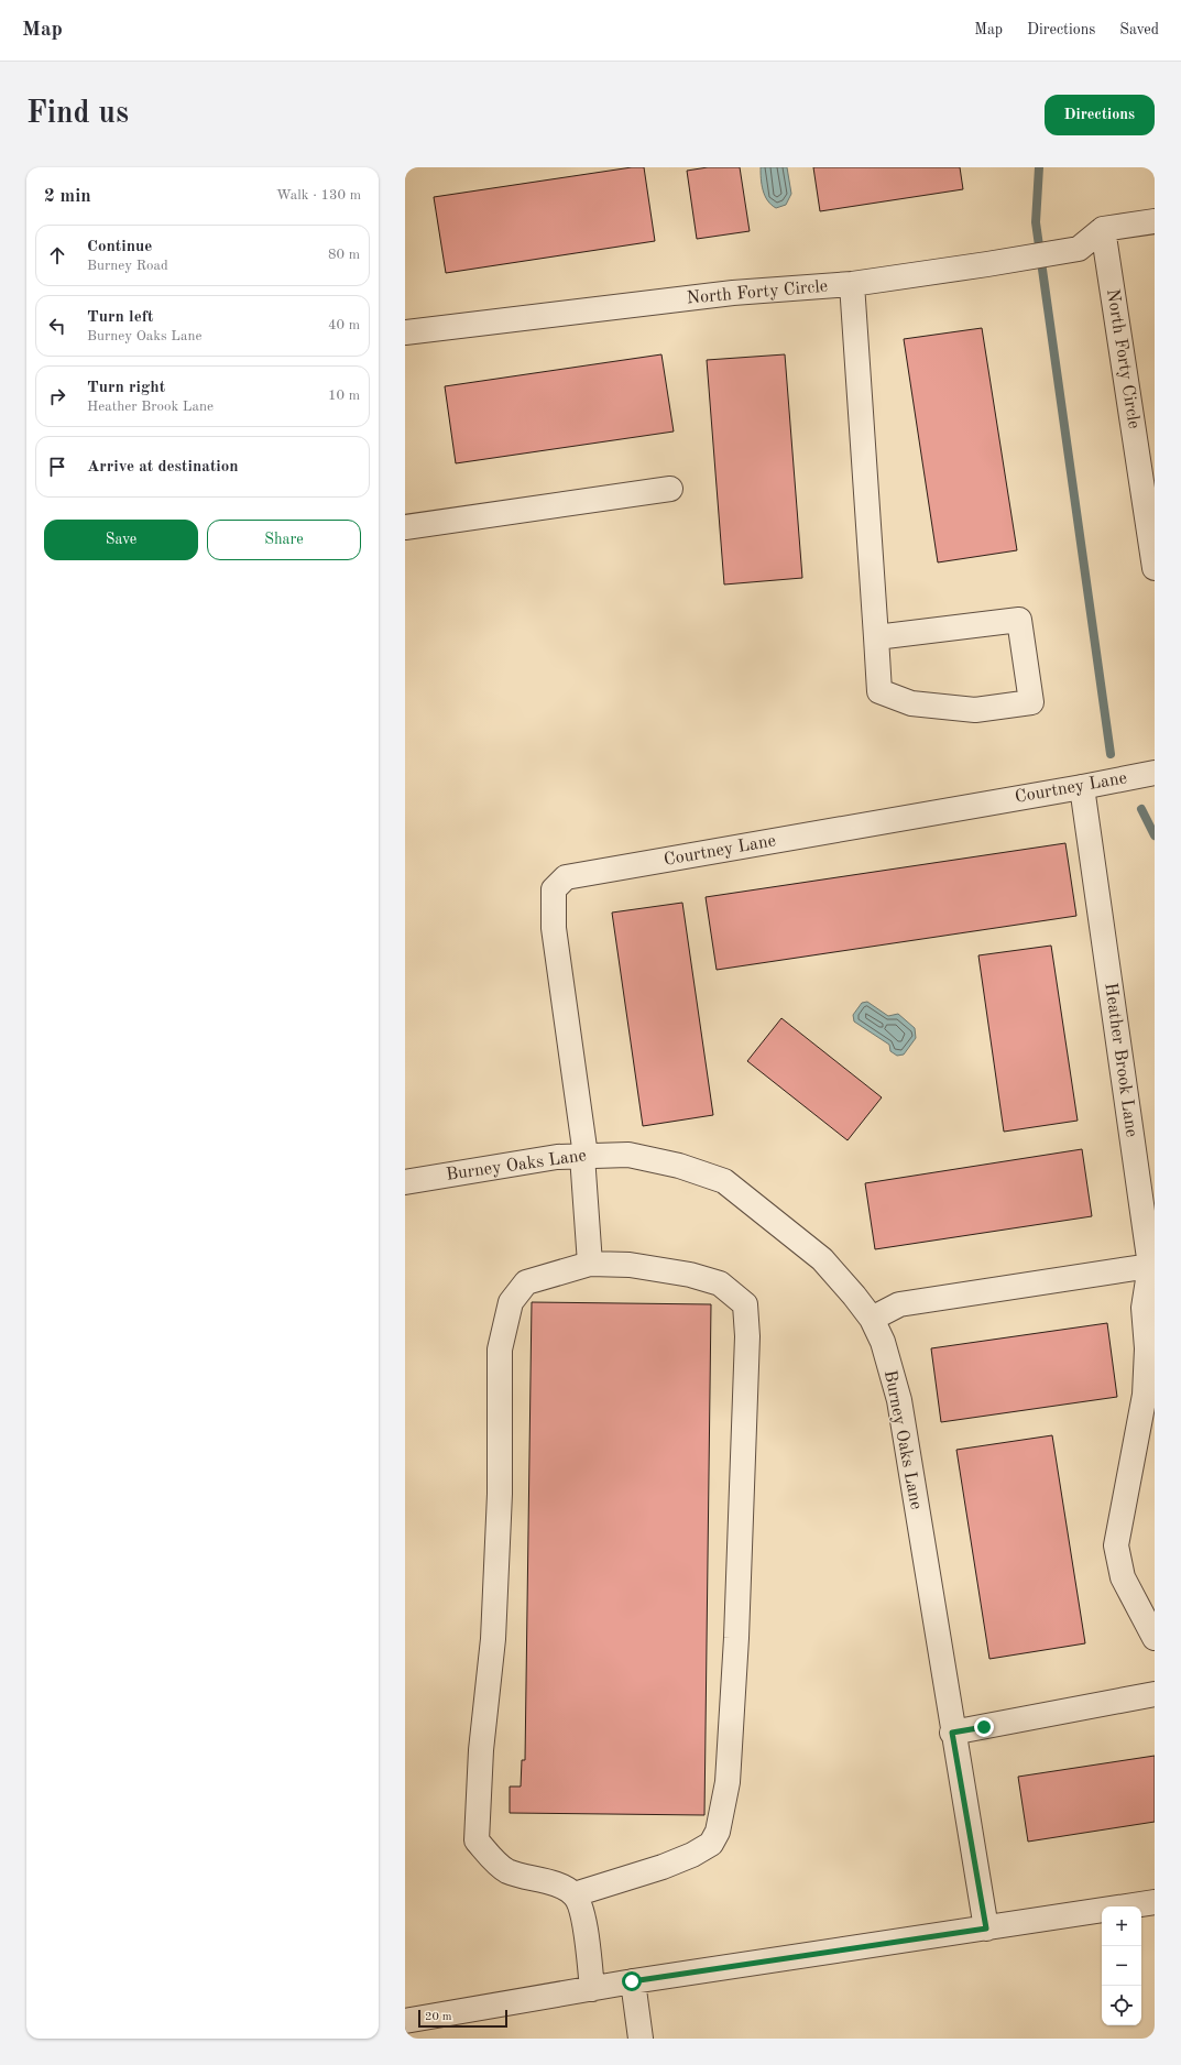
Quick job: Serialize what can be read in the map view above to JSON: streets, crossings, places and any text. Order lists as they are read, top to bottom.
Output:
{
  "streets": {
    "street": [
      "North Forty Circle",
      "Courtney Lane",
      "Heather Brook Lane",
      "Burney Oaks Lane"
    ]
  },
  "crossings": [
    ["Courtney Lane", "Heather Brook Lane"],
    ["Courtney Lane", "Burney Oaks Lane"]
  ],
  "scale_bar": "20 m",
  "page": {
    "header": "Map",
    "nav": ["Map", "Directions", "Saved"],
    "buttons": [
      "Directions",
      ["Save", "Share"]
    ],
    "title": "Find us",
    "heading": ["2 min", "Walk · 130 m"],
    "list": [
      ["Continue", "Burney Road", "80 m"],
      ["Turn left", "Burney Oaks Lane", "40 m"],
      ["Turn right", "Heather Brook Lane", "10 m"],
      "Arrive at destination"
    ],
    "map_buttons": ["+", "−"],
    "scale": "20 m"
  }
}
